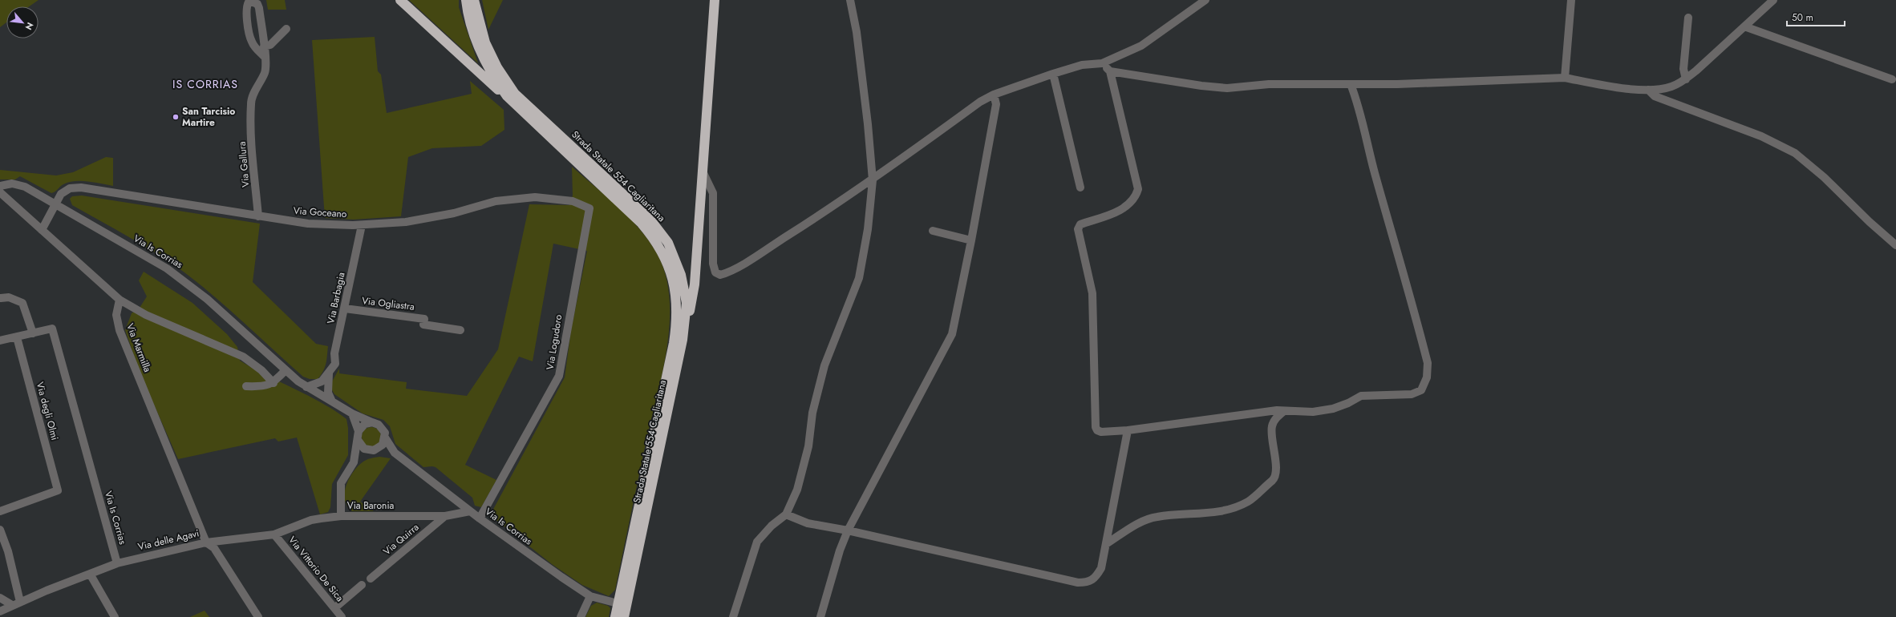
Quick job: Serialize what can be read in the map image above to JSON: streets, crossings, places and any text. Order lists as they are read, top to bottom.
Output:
{
  "streets": {
    "highway": ["Strada Statale 554 Cagliaritana"],
    "street": [
      "Via Gallura",
      "Via Goceano",
      "Via Is Corrias",
      "Via Barbagia",
      "Via Ogliastra",
      "Via Logudoro",
      "Via Marmilla",
      "Via degli Olmi",
      "Via Baronia",
      "Via Quirra",
      "Via delle Agavi",
      "Via Vittorio De Sica"
    ]
  },
  "crossings": [
    ["Via Gallura", "Via Goceano"],
    ["Strada Statale 554 Cagliaritana", "Via Is Corrias"],
    ["Via Goceano", "Via Is Corrias"],
    ["Via Goceano", "Via Barbagia"],
    ["Via Goceano", "Via Logudoro"],
    ["Via Is Corrias", "Via Logudoro"],
    ["Via Is Corrias", "Via Baronia"],
    ["Via Is Corrias", "Via delle Agavi"],
    ["Via Barbagia", "Via Ogliastra"],
    ["Via Marmilla", "Via delle Agavi"],
    ["Via Baronia", "Via Quirra"],
    ["Via Baronia", "Via delle Agavi"],
    ["Via Baronia", "Via Vittorio De Sica"],
    ["Via delle Agavi", "Via Vittorio De Sica"]
  ],
  "districts": ["IS CORRIAS"],
  "places": ["San Tarcisio Martire"],
  "scale_bar": "50 m",
  "north": "bottom right"
}
